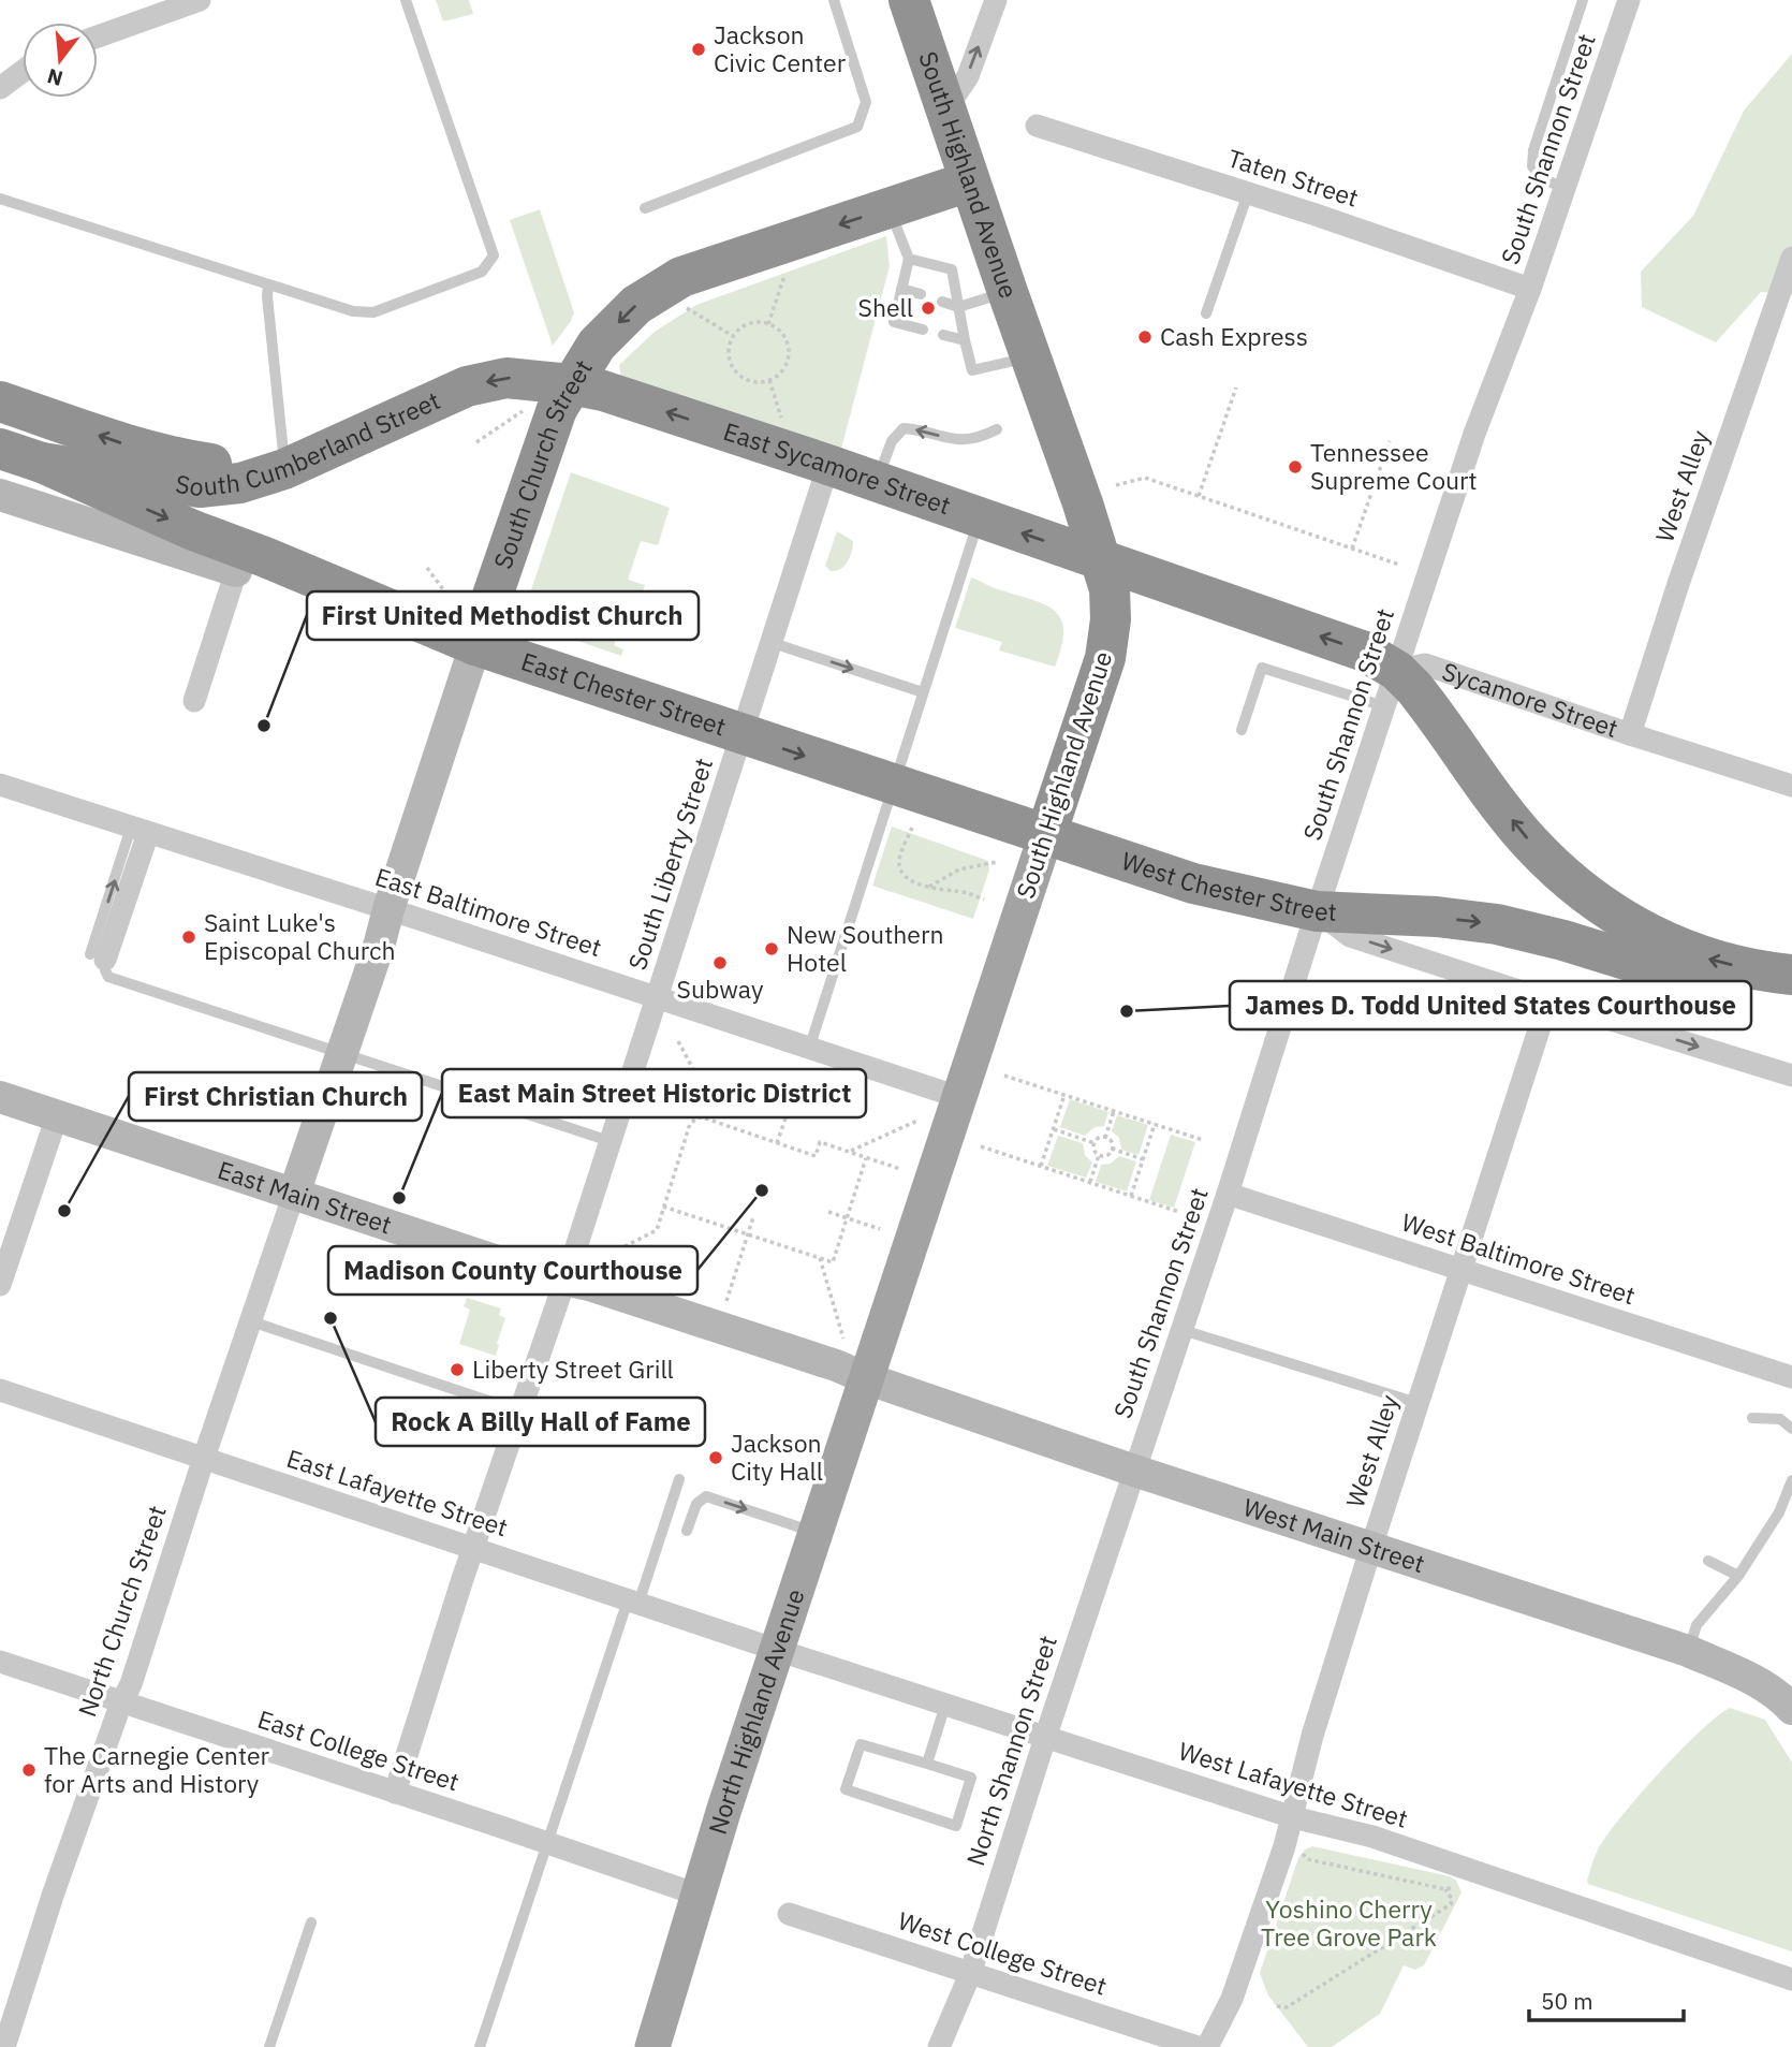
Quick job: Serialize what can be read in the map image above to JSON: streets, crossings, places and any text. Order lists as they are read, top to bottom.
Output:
{
  "streets": {
    "highway": [
      "South Highland Avenue",
      "South Cumberland Street",
      "South Church Street",
      "East Sycamore Street",
      "East Chester Street",
      "West Chester Street"
    ],
    "main road": ["East Main Street", "West Main Street", "North Highland Avenue"],
    "street": [
      "South Shannon Street",
      "Taten Street",
      "West Alley",
      "Sycamore Street",
      "South Liberty Street",
      "East Baltimore Street",
      "West Baltimore Street",
      "East Lafayette Street",
      "North Church Street",
      "East College Street",
      "North Shannon Street",
      "West Lafayette Street",
      "West College Street"
    ]
  },
  "crossings": [
    ["South Shannon Street", "Taten Street"],
    ["South Shannon Street", "Sycamore Street"],
    ["South Shannon Street", "West Chester Street"],
    ["South Shannon Street", "West Baltimore Street"],
    ["South Shannon Street", "West Main Street"],
    ["South Shannon Street", "North Shannon Street"],
    ["South Highland Avenue", "South Church Street"],
    ["South Highland Avenue", "East Sycamore Street"],
    ["South Highland Avenue", "East Chester Street"],
    ["South Highland Avenue", "West Chester Street"],
    ["South Highland Avenue", "East Baltimore Street"],
    ["South Highland Avenue", "East Main Street"],
    ["South Highland Avenue", "West Main Street"],
    ["South Highland Avenue", "North Highland Avenue"],
    ["South Cumberland Street", "South Church Street"],
    ["South Cumberland Street", "East Sycamore Street"],
    ["South Cumberland Street", "East Chester Street"],
    ["South Church Street", "East Sycamore Street"],
    ["South Church Street", "East Chester Street"],
    ["South Church Street", "East Baltimore Street"],
    ["South Church Street", "East Main Street"],
    ["South Church Street", "North Church Street"],
    ["East Sycamore Street", "South Liberty Street"],
    ["West Alley", "Sycamore Street"],
    ["West Alley", "West Chester Street"],
    ["West Alley", "West Baltimore Street"],
    ["West Alley", "West Main Street"],
    ["West Alley", "West Lafayette Street"],
    ["East Chester Street", "South Liberty Street"],
    ["East Chester Street", "West Chester Street"],
    ["South Liberty Street", "East Baltimore Street"],
    ["South Liberty Street", "East Main Street"],
    ["South Liberty Street", "East Lafayette Street"],
    ["South Liberty Street", "East College Street"],
    ["East Main Street", "West Main Street"],
    ["East Main Street", "North Church Street"],
    ["East Main Street", "North Highland Avenue"],
    ["East Lafayette Street", "North Church Street"],
    ["East Lafayette Street", "North Highland Avenue"],
    ["East Lafayette Street", "West Lafayette Street"],
    ["West Main Street", "North Highland Avenue"],
    ["West Main Street", "North Shannon Street"],
    ["North Church Street", "East College Street"],
    ["North Highland Avenue", "East College Street"],
    ["North Highland Avenue", "West Lafayette Street"],
    ["North Shannon Street", "West Lafayette Street"],
    ["North Shannon Street", "West College Street"]
  ],
  "one_way": ["South Cumberland Street", "East Sycamore Street"],
  "parks": ["Yoshino Cherry Tree Grove Park"],
  "places": [
    "Jackson Civic Center",
    "Shell",
    "Cash Express",
    "Tennessee Supreme Court",
    "First United Methodist Church",
    "Saint Luke's Episcopal Church",
    "New Southern Hotel",
    "Subway",
    "James D. Todd United States Courthouse",
    "Madison County Courthouse",
    "East Main Street Historic District",
    "First Christian Church",
    "Rock A Billy Hall of Fame",
    "Liberty Street Grill",
    "Jackson City Hall",
    "The Carnegie Center for Arts and History"
  ],
  "scale_bar": "50 m",
  "north": "bottom"
}
